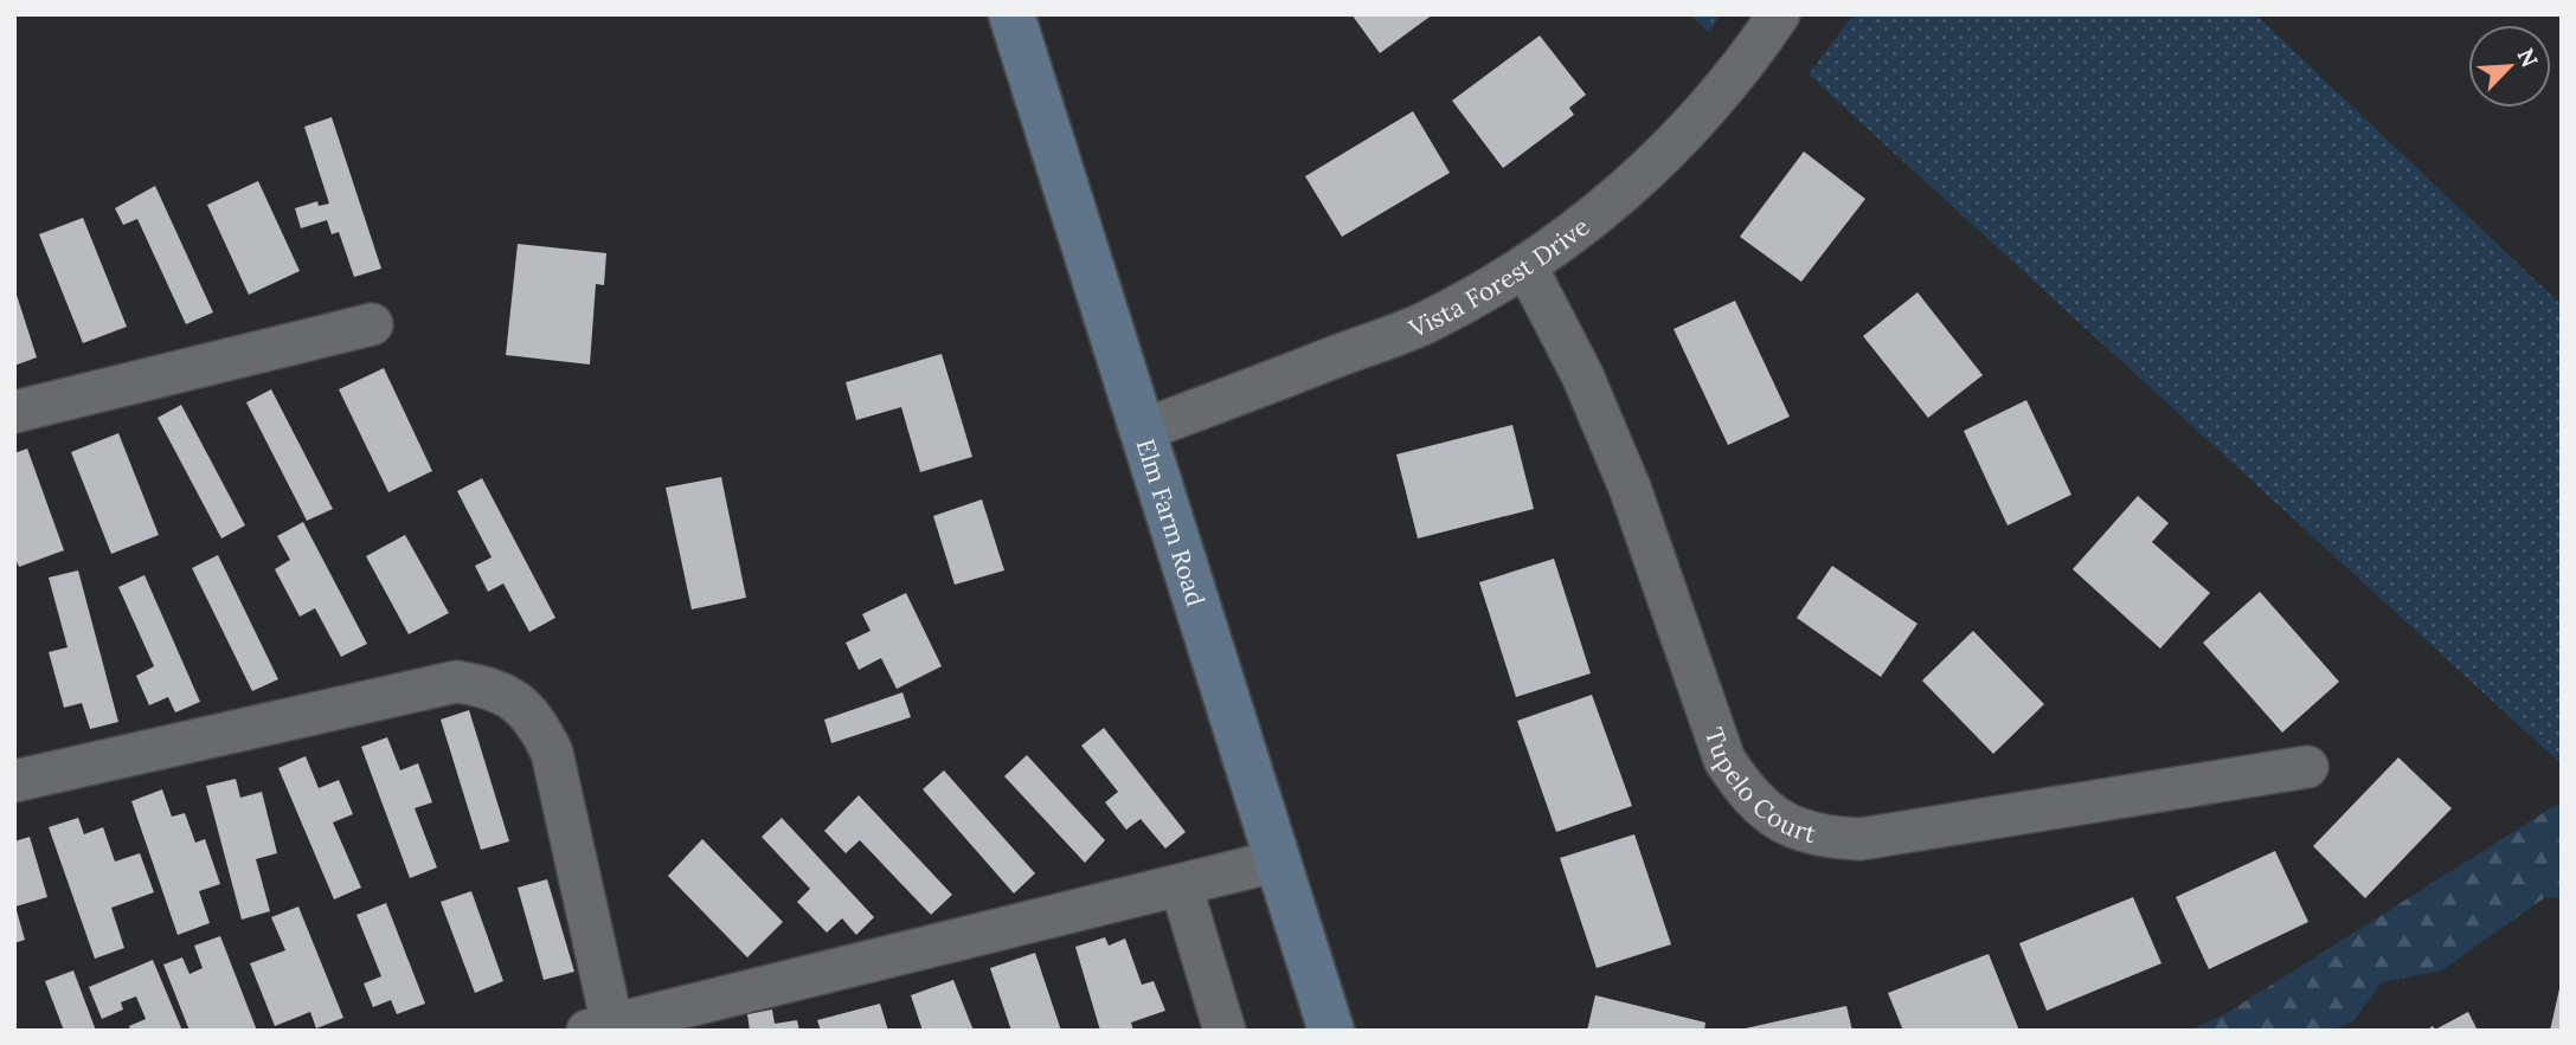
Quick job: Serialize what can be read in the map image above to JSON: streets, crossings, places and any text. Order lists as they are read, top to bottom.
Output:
{
  "streets": {
    "street": ["Vista Forest Drive", "Elm Farm Road", "Tupelo Court"]
  },
  "crossings": [
    ["Vista Forest Drive", "Elm Farm Road"],
    ["Vista Forest Drive", "Tupelo Court"]
  ],
  "north": "top right"
}
